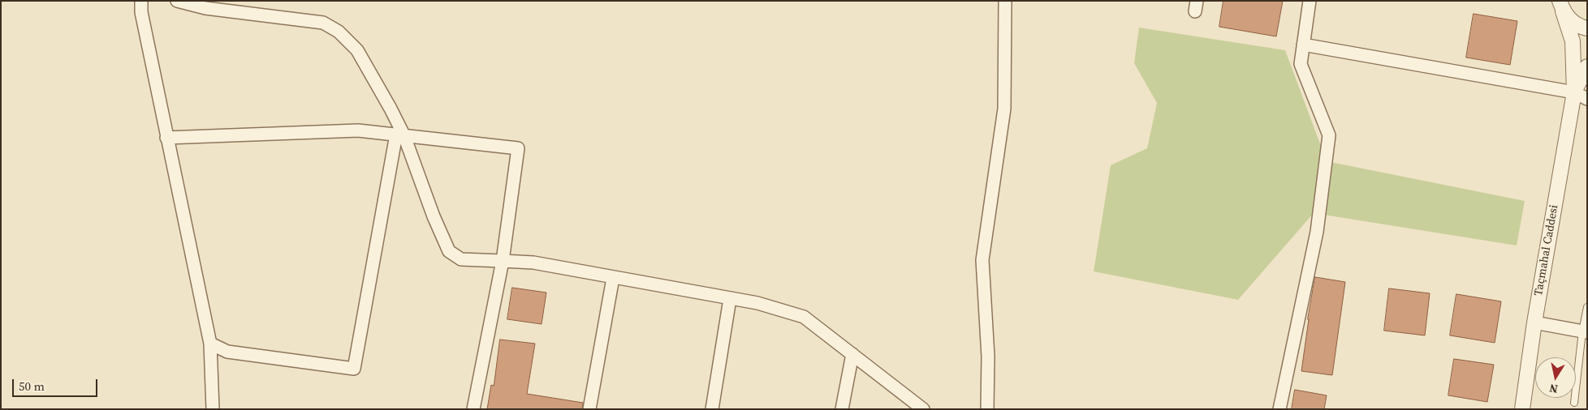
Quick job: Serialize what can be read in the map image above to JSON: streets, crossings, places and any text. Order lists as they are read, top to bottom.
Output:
{
  "streets": {
    "street": ["Taçmahal Caddesi"]
  },
  "scale_bar": "50 m",
  "north": "bottom"
}
